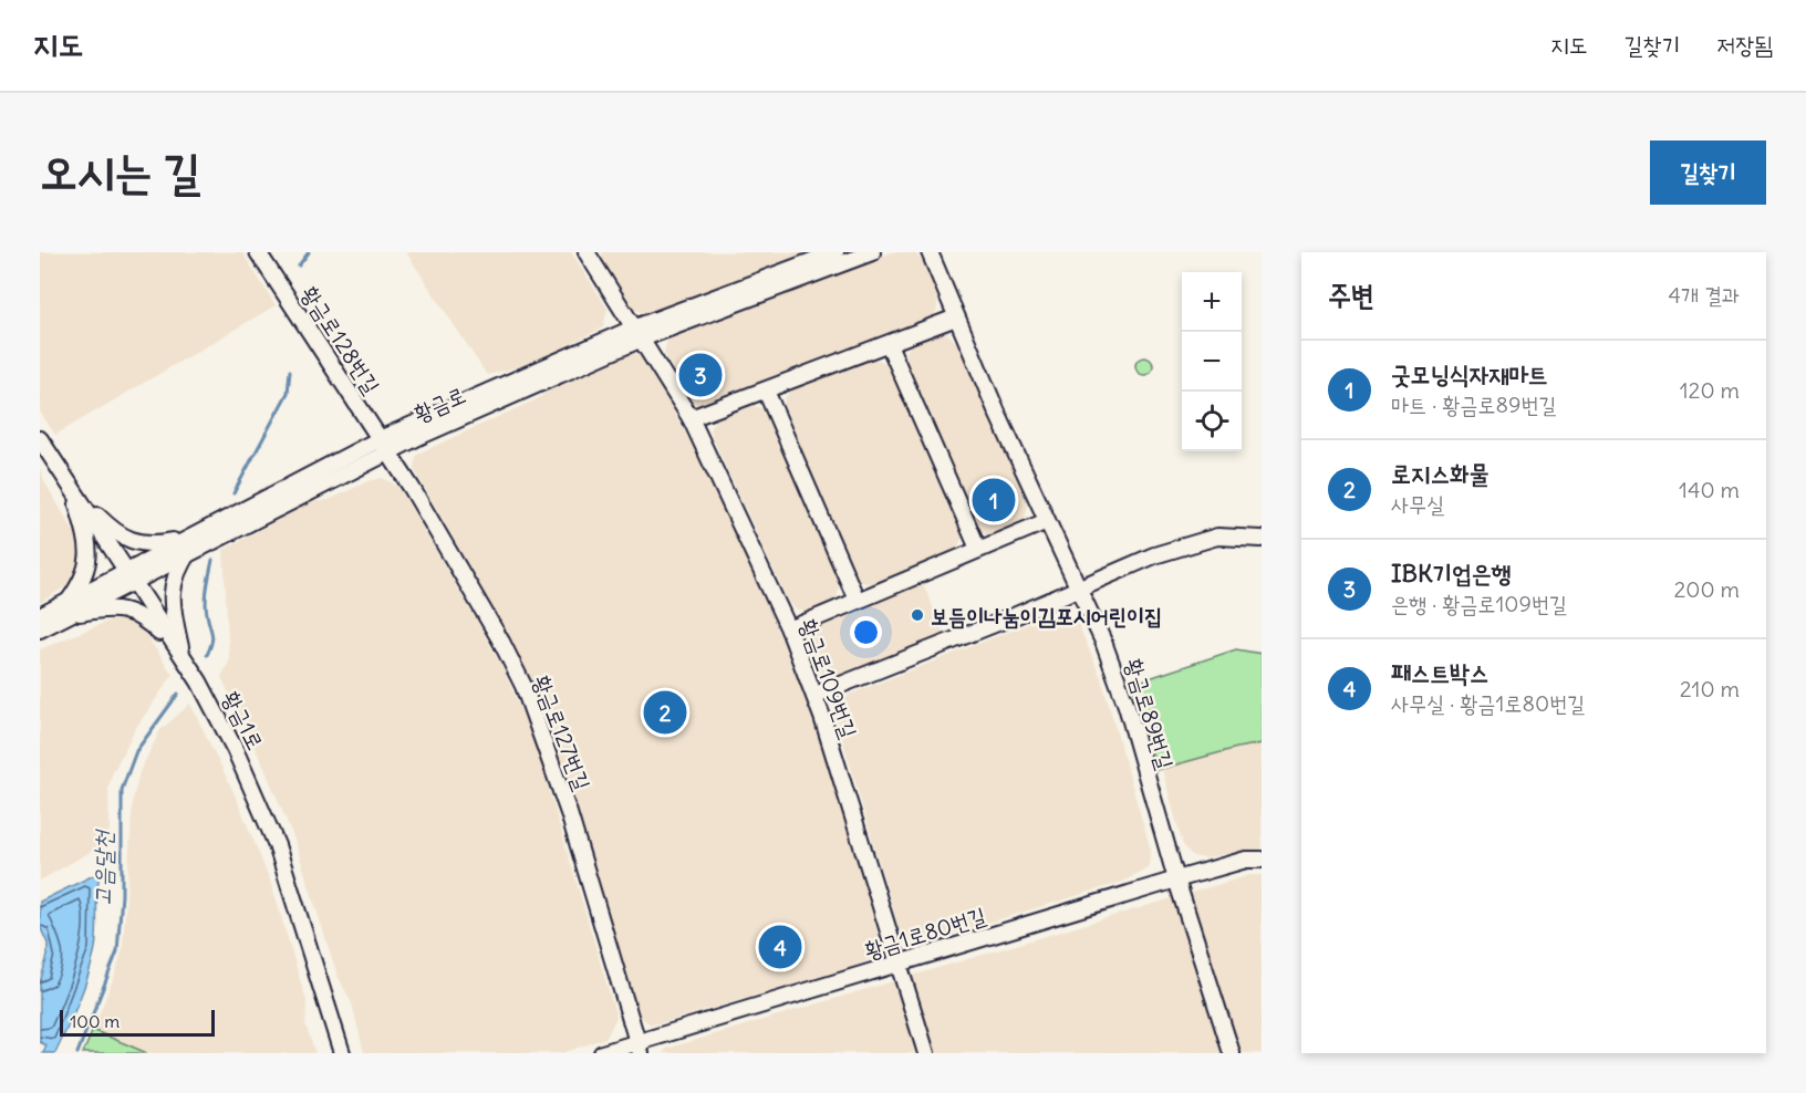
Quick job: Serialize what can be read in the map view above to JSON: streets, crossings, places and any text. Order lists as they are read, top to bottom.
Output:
{
  "streets": {
    "street": [
      "황금로128번길",
      "황금로",
      "황금로109번길",
      "황금로89번길",
      "황금1로",
      "황금로127번길",
      "황금1로80번길"
    ]
  },
  "crossings": [
    ["황금로128번길", "황금로"],
    ["황금로128번길", "황금로127번길"],
    ["황금로", "황금로109번길"],
    ["황금로", "황금1로"],
    ["황금로", "황금로127번길"],
    ["황금로109번길", "황금1로80번길"],
    ["황금로89번길", "황금1로80번길"],
    ["황금로127번길", "황금1로80번길"]
  ],
  "water": ["고음달천"],
  "places": ["보듬이나눔이김포시어린이집"],
  "scale_bar": "100 m",
  "page": {
    "header": "지도",
    "nav": ["지도", "길찾기", "저장됨"],
    "buttons": "길찾기",
    "title": "오시는 길",
    "heading": ["주변", "4개 결과"],
    "map_buttons": ["+", "−"],
    "list": [
      {
        "mark": "1",
        "name": "굿모닝식자재마트",
        "note": "마트 · 황금로89번길",
        "value": "120 m"
      },
      {
        "mark": "2",
        "name": "로지스화물",
        "note": "사무실",
        "value": "140 m"
      },
      {
        "mark": "3",
        "name": "IBK기업은행",
        "note": "은행 · 황금로109번길",
        "value": "200 m"
      },
      {
        "mark": "4",
        "name": "패스트박스",
        "note": "사무실 · 황금1로80번길",
        "value": "210 m"
      }
    ],
    "pins": [
      "3",
      "1",
      "2",
      "4"
    ],
    "scale": "100 m"
  }
}
